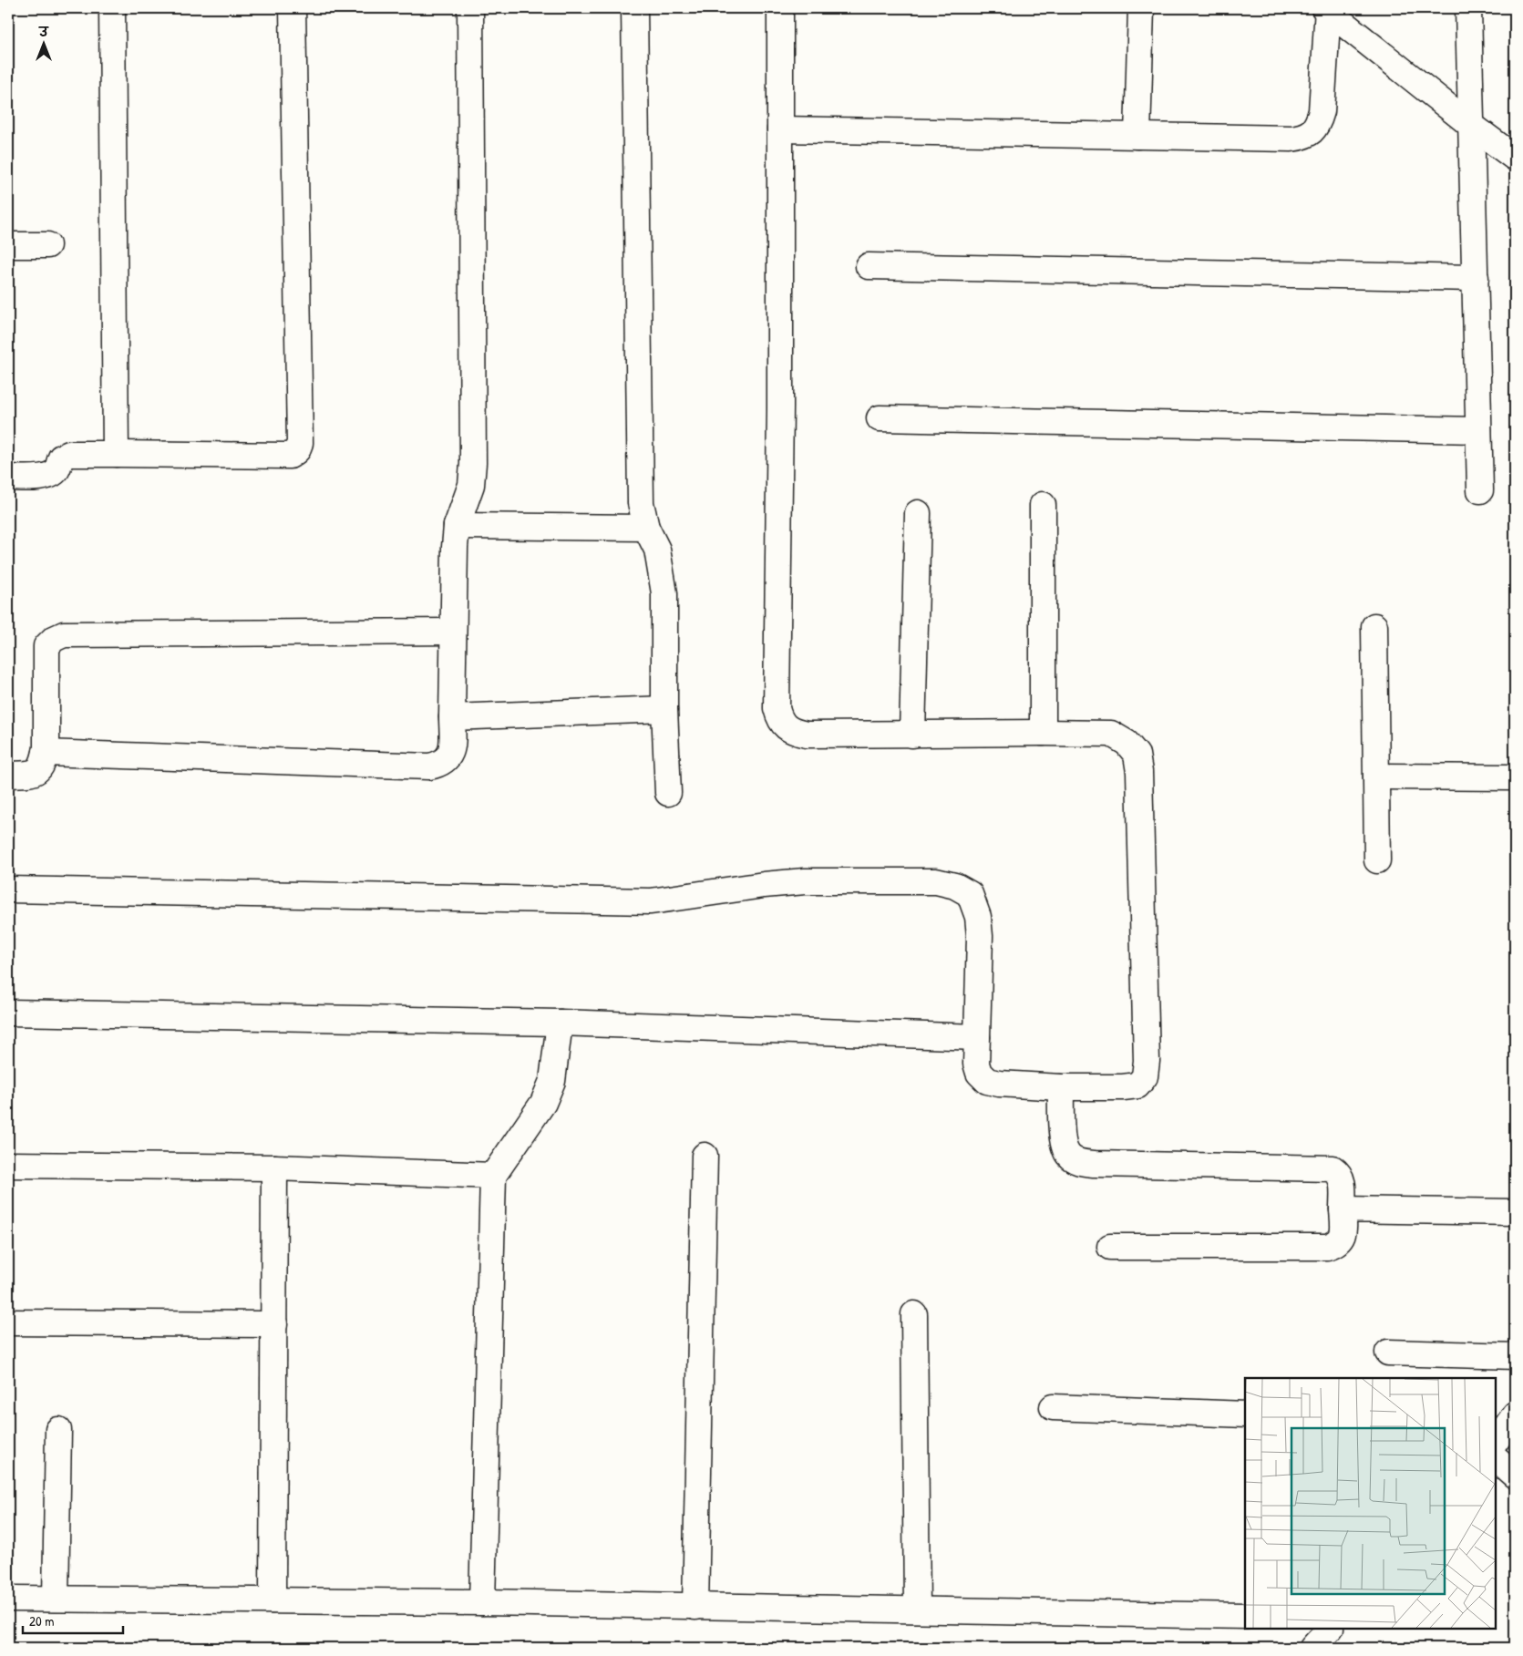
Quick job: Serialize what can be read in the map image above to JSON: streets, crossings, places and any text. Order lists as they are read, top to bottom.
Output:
{
  "scale_bar": "20 m",
  "north": "top"
}
